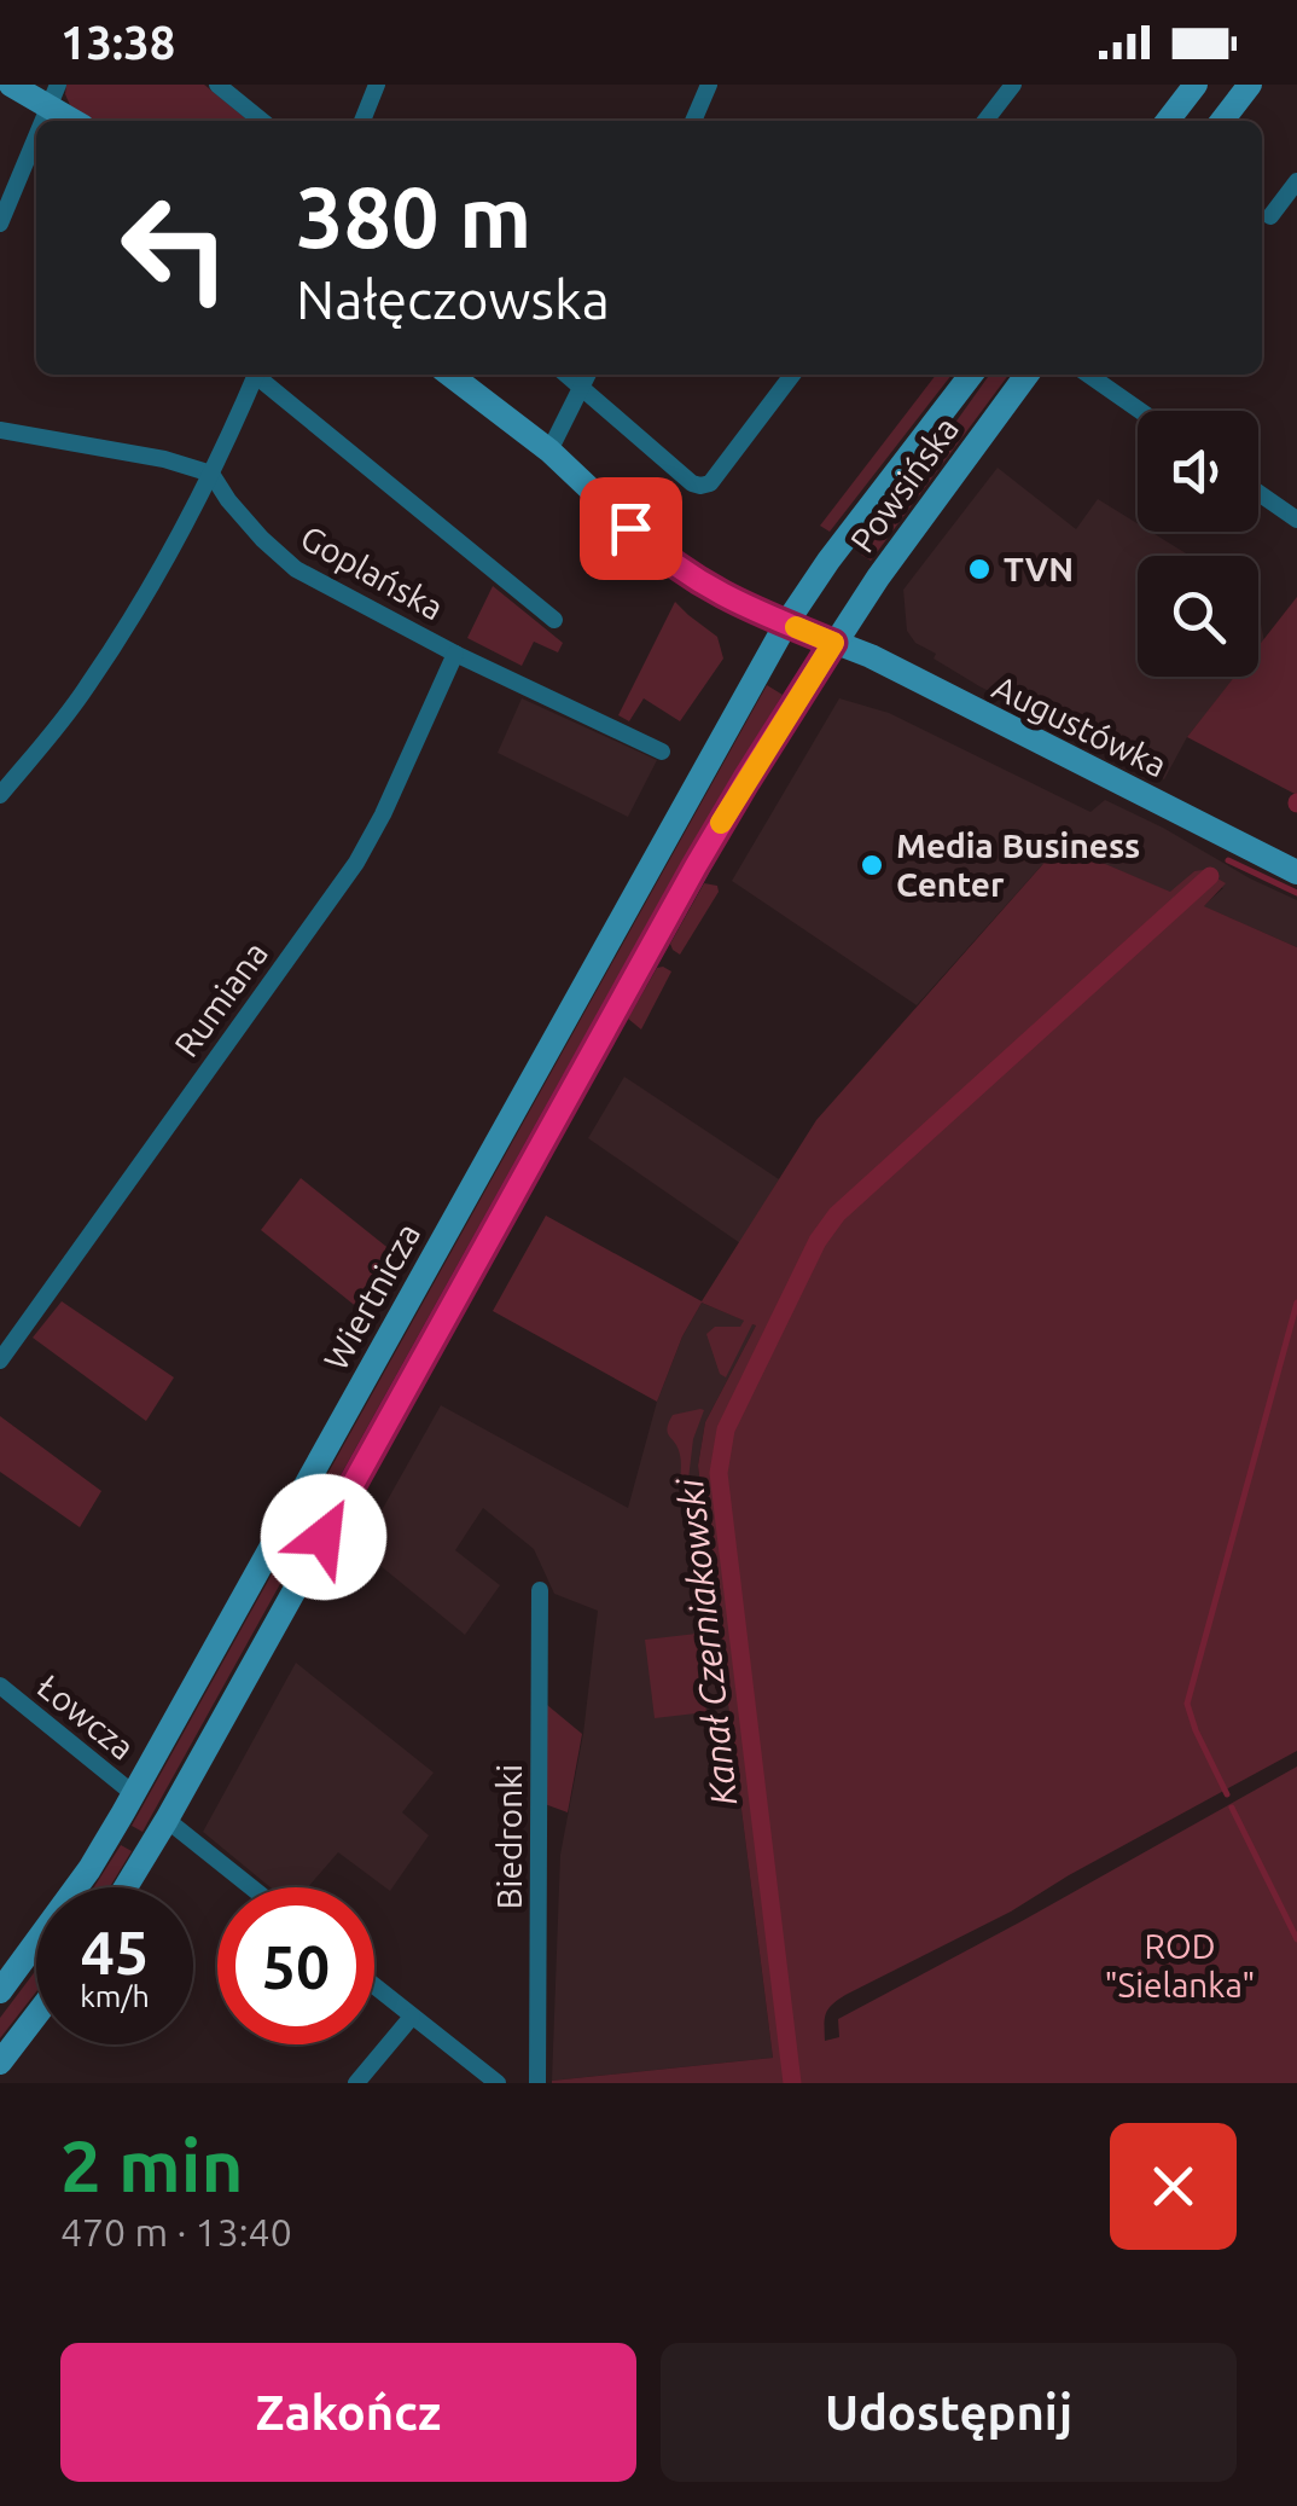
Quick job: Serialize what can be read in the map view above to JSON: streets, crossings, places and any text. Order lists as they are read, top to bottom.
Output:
{
  "streets": {
    "main road": ["Powsińska", "Augustówka", "Wiertnicza"],
    "street": [
      "Goplańska",
      "Rumiana",
      "Łowcza",
      "Biedronki"
    ]
  },
  "crossings": [
    ["Powsińska", "Augustówka"],
    ["Powsińska", "Wiertnicza"],
    ["Goplańska", "Rumiana"],
    ["Augustówka", "Wiertnicza"],
    ["Wiertnicza", "Łowcza"]
  ],
  "water": ["Kanał Czerniakowski"],
  "parks": ["ROD \"Sielanka\""],
  "places": ["TVN", "Media Business Center"],
  "page": {
    "status": "13:38",
    "turn": ["380 m", "Nałęczowska"],
    "speed": "45 km/h",
    "limit": "50",
    "heading": ["2 min", "470 m · 13:40"],
    "buttons": ["Zakończ", "Udostępnij"]
  }
}
